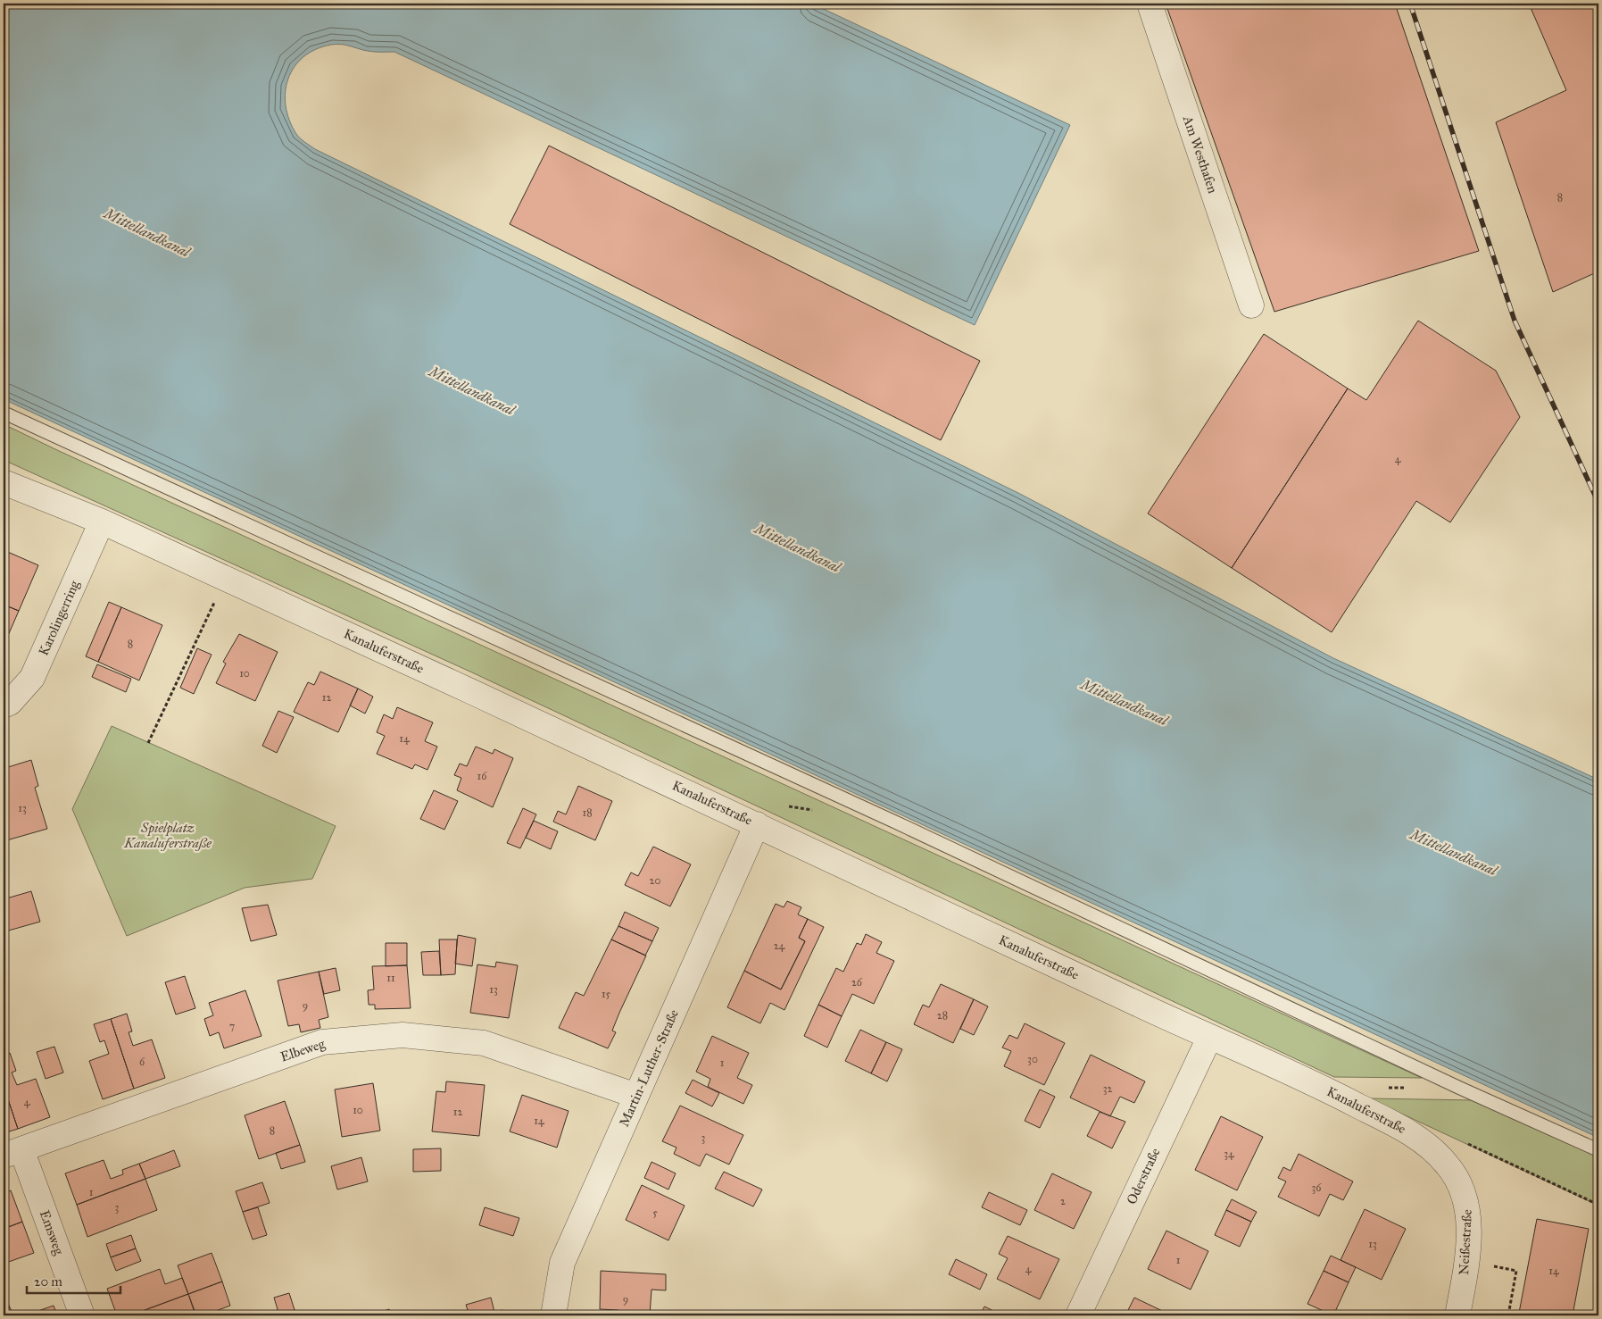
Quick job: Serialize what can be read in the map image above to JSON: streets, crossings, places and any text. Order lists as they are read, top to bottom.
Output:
{
  "streets": {
    "street": [
      "Am Westhafen",
      "Karolingerring",
      "Kanaluferstraße",
      "Elbeweg",
      "Martin-Luther-Straße",
      "Oderstraße",
      "Emsweg",
      "Neißestraße"
    ]
  },
  "crossings": [
    ["Karolingerring", "Kanaluferstraße"],
    ["Kanaluferstraße", "Martin-Luther-Straße"],
    ["Kanaluferstraße", "Oderstraße"],
    ["Kanaluferstraße", "Neißestraße"],
    ["Elbeweg", "Martin-Luther-Straße"],
    ["Elbeweg", "Emsweg"]
  ],
  "water": ["Mittellandkanal"],
  "parks": ["Spielplatz Kanaluferstraße"],
  "house_numbers": [
    "8",
    "4",
    "8",
    "10",
    "12",
    "14",
    "16",
    "13",
    "18",
    "20",
    "24",
    "11",
    "26",
    "13",
    "15",
    "9",
    "28",
    "7",
    "30",
    "6",
    "1",
    "32",
    "4",
    "10",
    "12",
    "14",
    "8",
    "3",
    "34",
    "36",
    "1",
    "2",
    "3",
    "5",
    "13",
    "1",
    "4",
    "14",
    "9"
  ],
  "scale_bar": "20 m"
}
